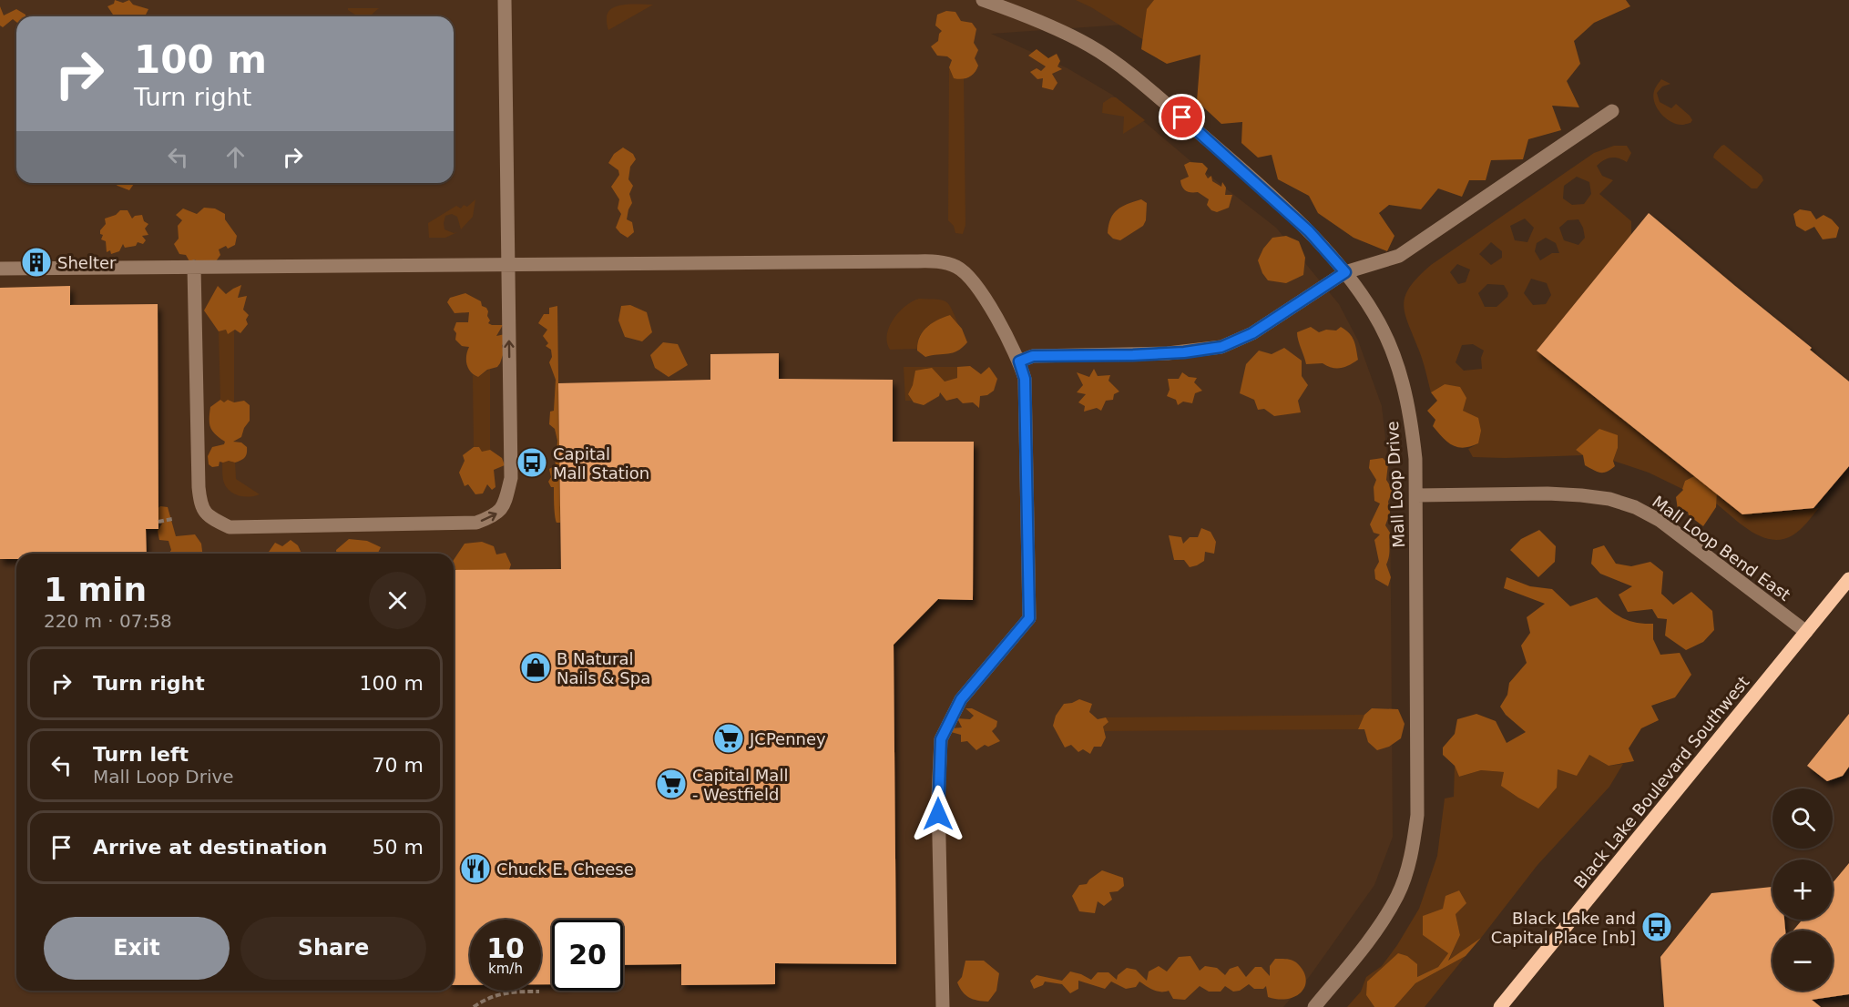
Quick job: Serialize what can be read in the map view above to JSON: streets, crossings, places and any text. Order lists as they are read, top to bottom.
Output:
{
  "streets": {
    "main road": ["Black Lake Boulevard Southwest"],
    "street": ["Mall Loop Drive", "Mall Loop Bend East"]
  },
  "crossings": [
    ["Mall Loop Drive", "Mall Loop Bend East"],
    ["Mall Loop Bend East", "Black Lake Boulevard Southwest"]
  ],
  "places": {
    "building": ["Shelter"],
    "bus stop": ["Capital Mall Station", "Black Lake and Capital Place [nb]"],
    "shop": ["B Natural Nails & Spa"],
    "supermarket": ["JCPenney", "Capital Mall - Westfield"],
    "restaurant": ["Chuck E. Cheese"]
  },
  "page": {
    "turn": ["100 m", "Turn right"],
    "heading": ["1 min", "220 m · 07:58"],
    "list": [
      {
        "name": "Turn right",
        "value": "100 m"
      },
      {
        "name": "Turn left",
        "note": "Mall Loop Drive",
        "value": "70 m"
      },
      {
        "name": "Arrive at destination",
        "value": "50 m"
      }
    ],
    "map_buttons": ["+", "−"],
    "buttons": ["Exit", "Share"],
    "speed": "10 km/h",
    "limit": "20"
  }
}
